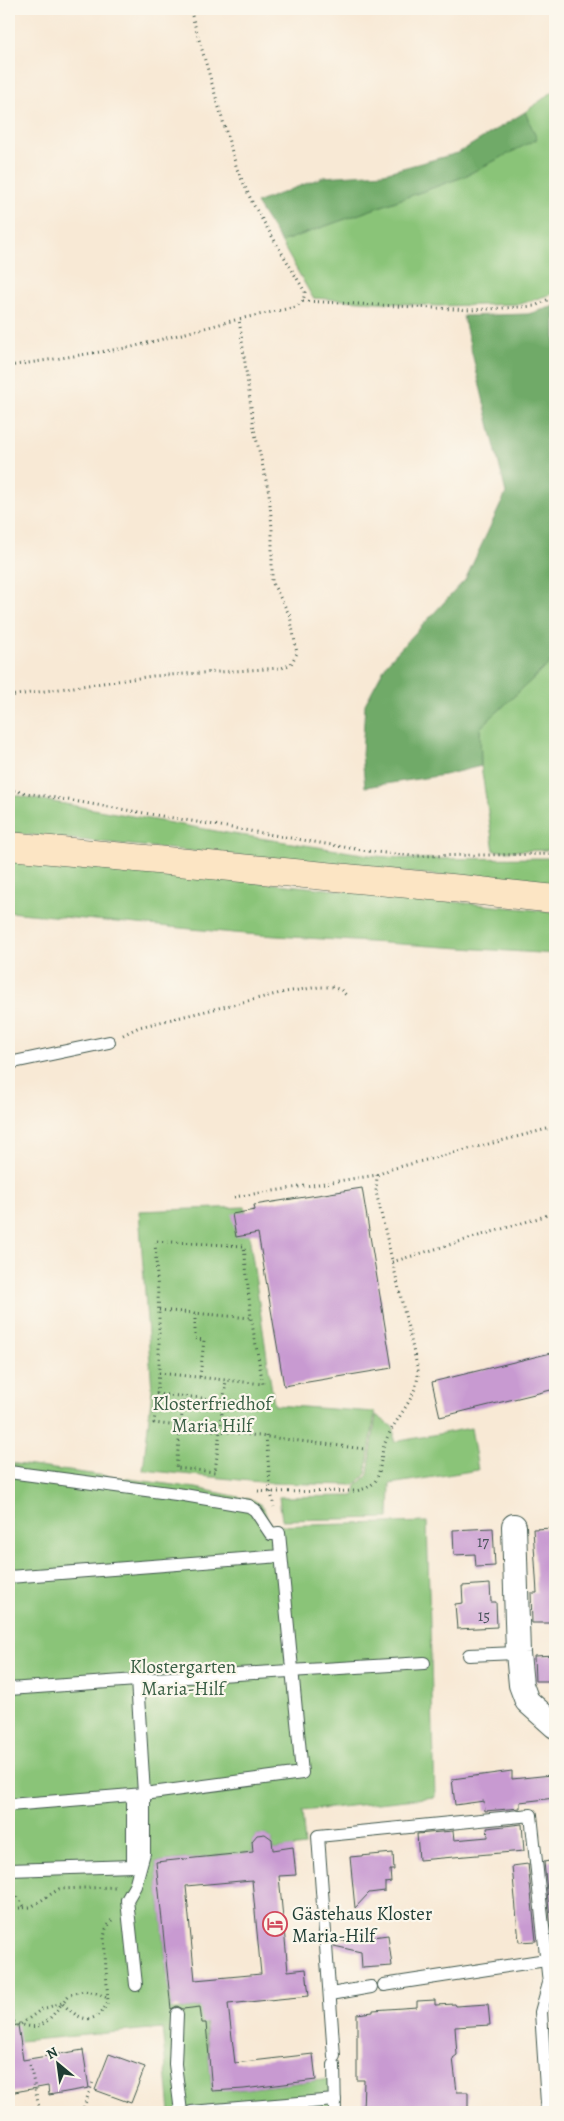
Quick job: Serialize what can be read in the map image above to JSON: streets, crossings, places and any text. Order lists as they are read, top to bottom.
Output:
{
  "parks": ["Klosterfriedhof Maria Hilf", "Klostergarten Maria-Hilf"],
  "places": {
    "hotel": ["Gästehaus Kloster Maria-Hilf"]
  },
  "house_numbers": ["17", "15"],
  "north": "top left"
}
